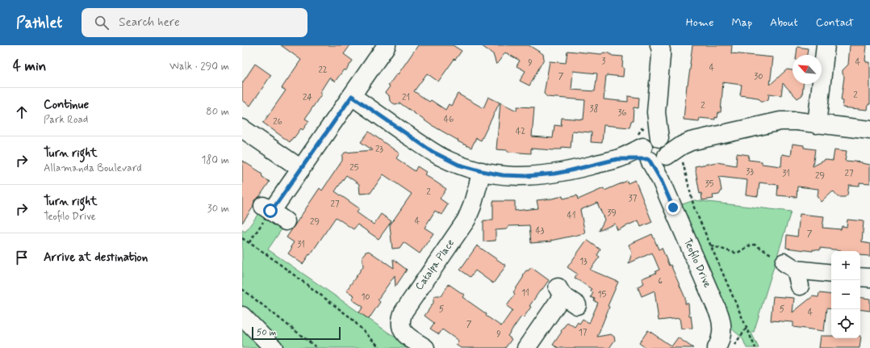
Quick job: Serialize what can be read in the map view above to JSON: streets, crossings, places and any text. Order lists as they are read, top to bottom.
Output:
{
  "streets": {
    "street": ["Teofilo Drive", "Catalpa Place"]
  },
  "house_numbers": [
    "3",
    "4",
    "9",
    "4",
    "22",
    "7",
    "30",
    "2",
    "24",
    "21",
    "2",
    "38",
    "36",
    "46",
    "26",
    "42",
    "23",
    "25",
    "33",
    "31",
    "27",
    "29",
    "35",
    "2",
    "37",
    "27",
    "39",
    "41",
    "4",
    "29",
    "43",
    "7",
    "31",
    "13",
    "6",
    "11",
    "15",
    "10",
    "5",
    "5",
    "4",
    "7",
    "17",
    "9"
  ],
  "scale_bar": "50 m",
  "north": "top left",
  "page": {
    "header": "Pathlet",
    "search": "Search here",
    "nav": [
      "Home",
      "Map",
      "About",
      "Contact"
    ],
    "heading": ["4 min", "Walk · 290 m"],
    "list": [
      ["Continue", "Park Road", "80 m"],
      ["Turn right", "Allamanda Boulevard", "180 m"],
      ["Turn right", "Teofilo Drive", "30 m"],
      "Arrive at destination"
    ],
    "map_buttons": ["+", "−"],
    "scale": "50 m"
  }
}
